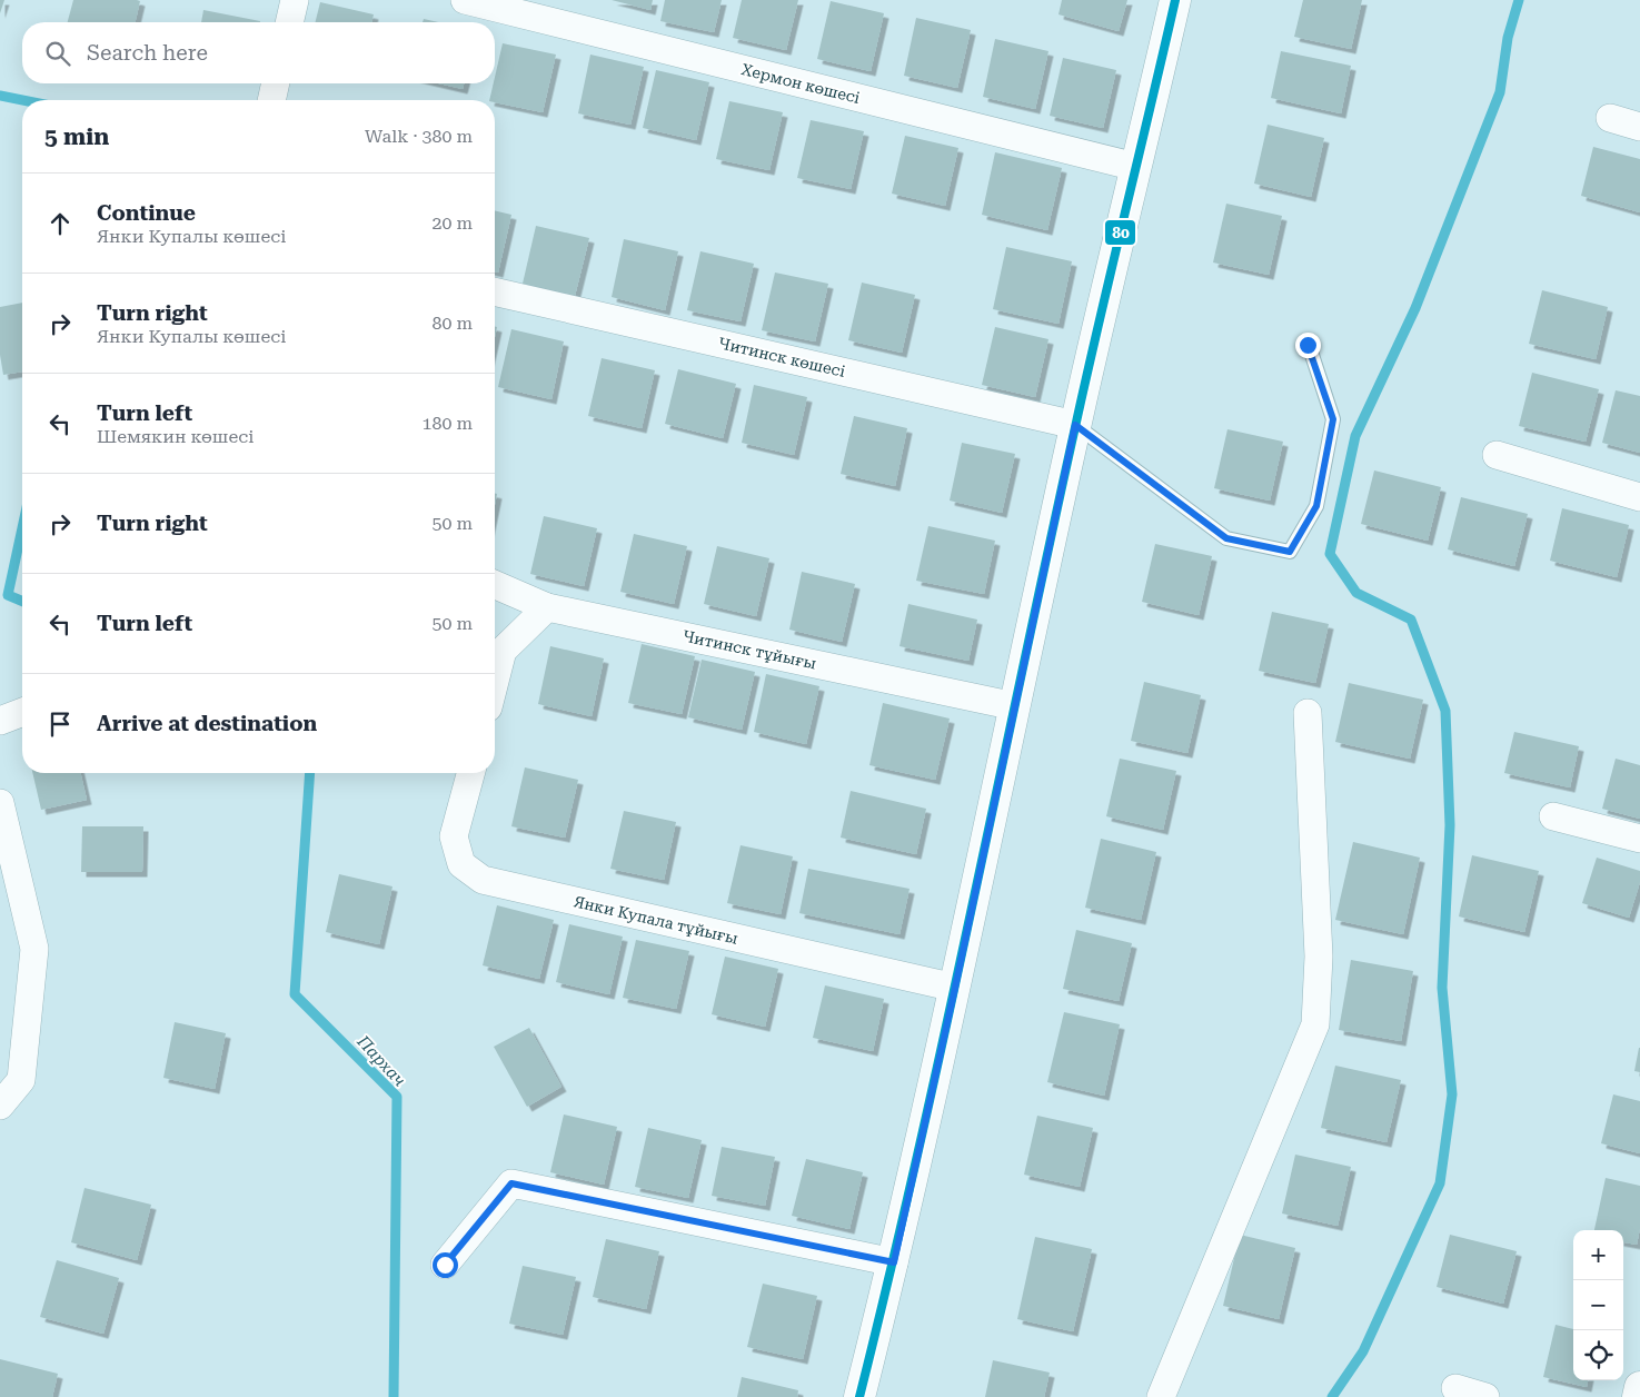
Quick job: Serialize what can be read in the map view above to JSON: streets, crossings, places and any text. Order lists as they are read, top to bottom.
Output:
{
  "streets": {
    "street": [
      "Хермон көшесі",
      "Читинск көшесі",
      "Читинск тұйығы",
      "Янки Купала тұйығы"
    ]
  },
  "water": ["Пархач"],
  "lines": ["transit line 80"],
  "page": {
    "search": "Search here",
    "heading": ["5 min", "Walk · 380 m"],
    "list": [
      ["Continue", "Янки Купалы көшесі", "20 m"],
      ["Turn right", "Янки Купалы көшесі", "80 m"],
      ["Turn left", "Шемякин көшесі", "180 m"],
      ["Turn right", "50 m"],
      ["Turn left", "50 m"],
      "Arrive at destination"
    ],
    "map_buttons": ["+", "−"]
  }
}
